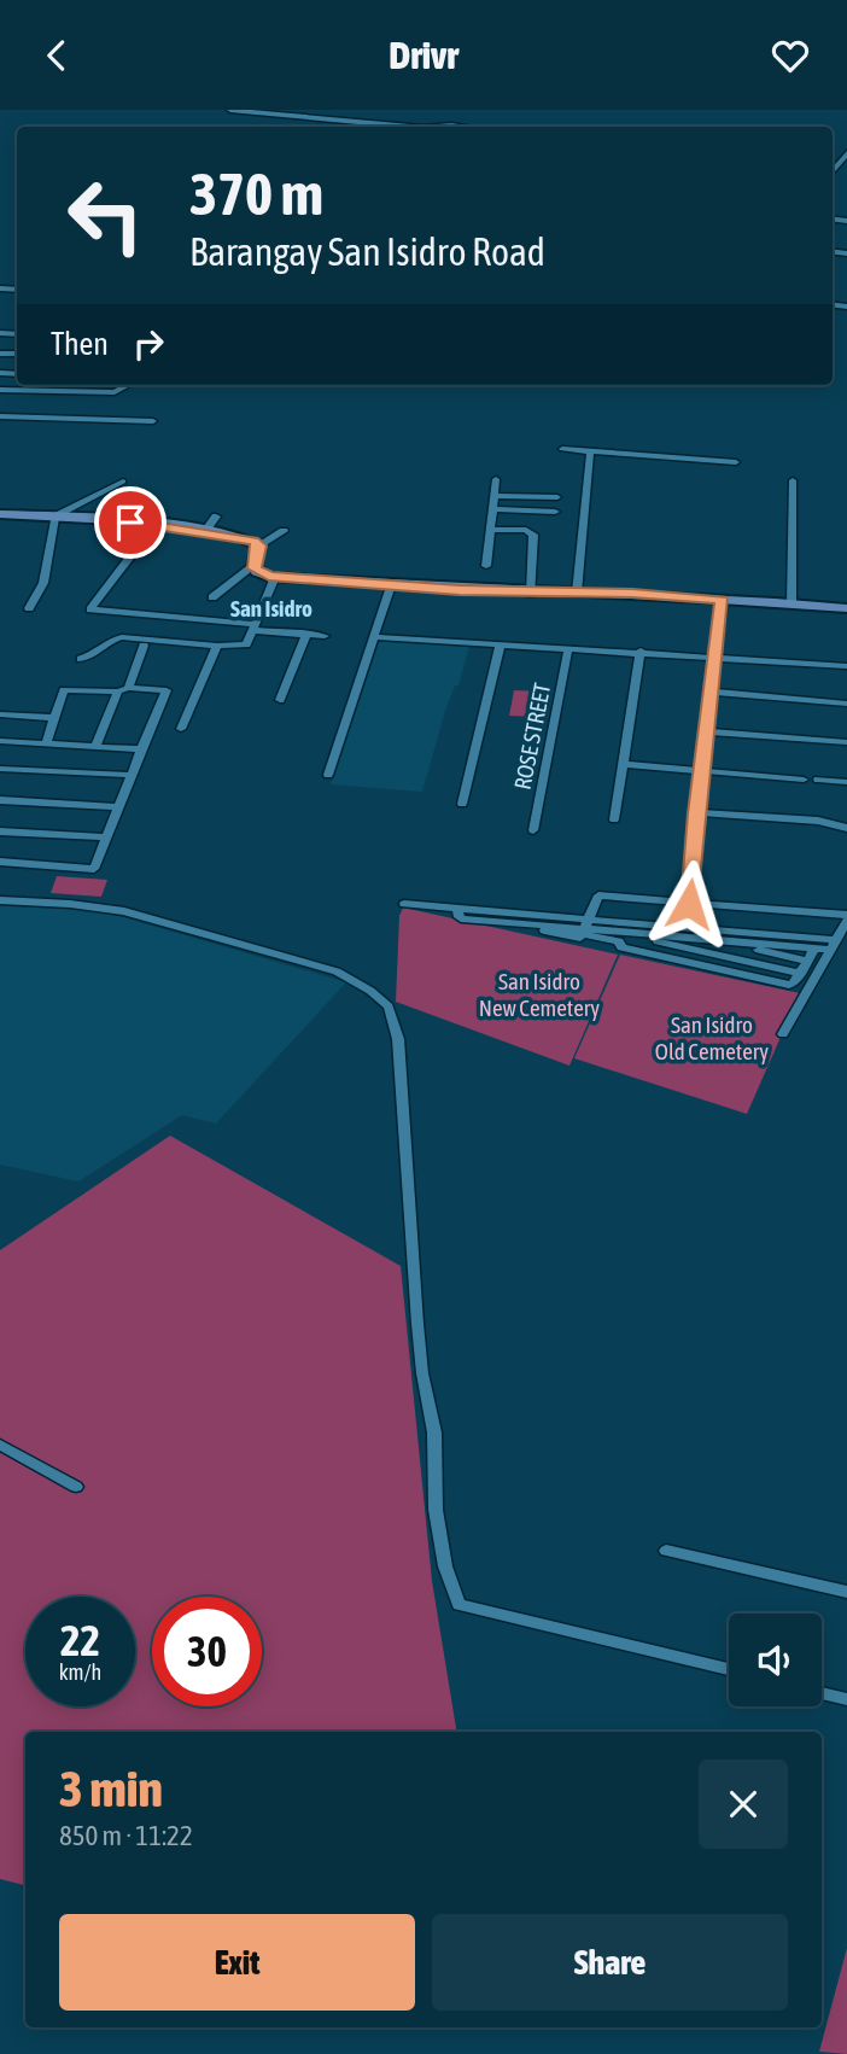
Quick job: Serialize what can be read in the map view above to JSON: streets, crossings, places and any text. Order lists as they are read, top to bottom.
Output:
{
  "streets": {
    "street": ["ROSE STREET"]
  },
  "districts": ["San Isidro"],
  "parks": ["San Isidro New Cemetery", "San Isidro Old Cemetery"],
  "page": {
    "header": "Drivr",
    "turn": ["370 m", "Barangay San Isidro Road"],
    "then": "Then",
    "speed": "22 km/h",
    "limit": "30",
    "heading": ["3 min", "850 m · 11:22"],
    "buttons": ["Exit", "Share"]
  }
}
